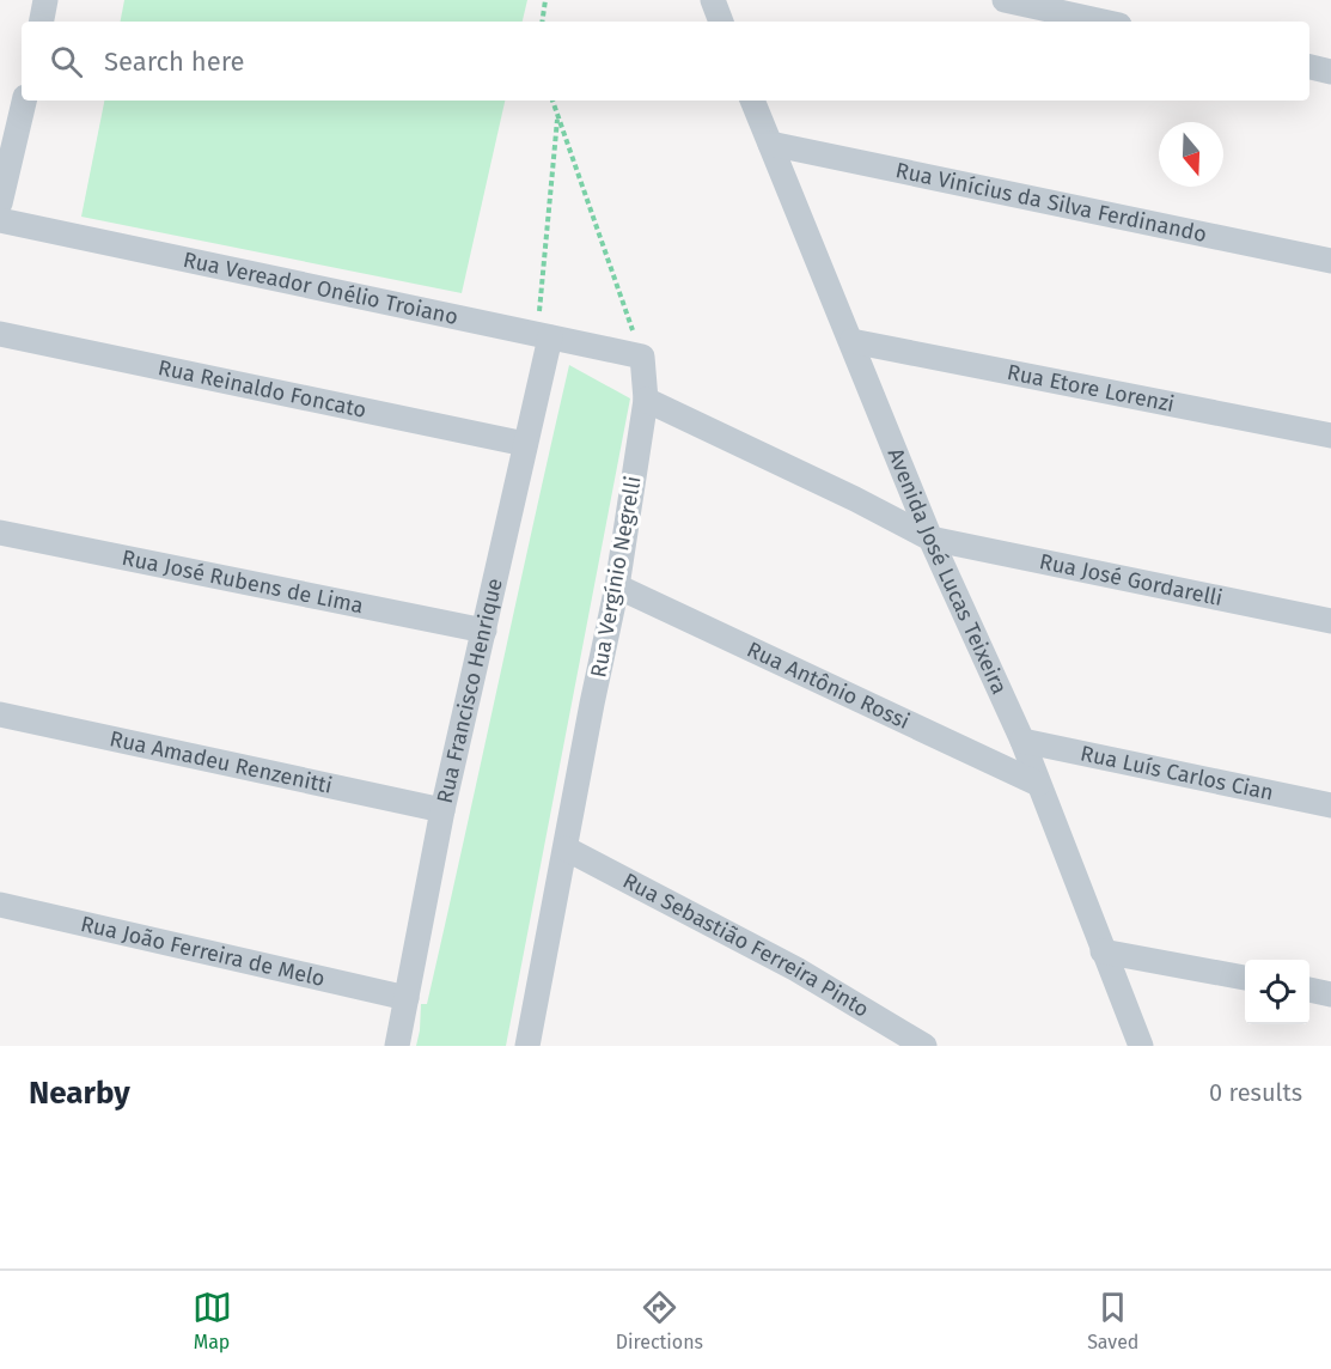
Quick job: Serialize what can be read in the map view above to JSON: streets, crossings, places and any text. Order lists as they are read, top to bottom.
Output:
{
  "streets": {
    "street": [
      "Rua Vinícius da Silva Ferdinando",
      "Rua Vereador Onélio Troiano",
      "Rua Etore Lorenzi",
      "Rua Reinaldo Foncato",
      "Avenida José Lucas Teixeira",
      "Rua Vergínio Negrelli",
      "Rua José Gordarelli",
      "Rua José Rubens de Lima",
      "Rua Antônio Rossi",
      "Rua Francisco Henrique",
      "Rua Amadeu Renzenitti",
      "Rua Luís Carlos Cian",
      "Rua Sebastião Ferreira Pinto",
      "Rua João Ferreira de Melo"
    ]
  },
  "crossings": [
    ["Rua Vinícius da Silva Ferdinando", "Avenida José Lucas Teixeira"],
    ["Rua Vereador Onélio Troiano", "Rua Vergínio Negrelli"],
    ["Rua Vereador Onélio Troiano", "Rua Francisco Henrique"],
    ["Rua Etore Lorenzi", "Avenida José Lucas Teixeira"],
    ["Rua Reinaldo Foncato", "Rua Francisco Henrique"],
    ["Avenida José Lucas Teixeira", "Rua José Gordarelli"],
    ["Avenida José Lucas Teixeira", "Rua Antônio Rossi"],
    ["Avenida José Lucas Teixeira", "Rua Luís Carlos Cian"],
    ["Rua Vergínio Negrelli", "Rua Antônio Rossi"],
    ["Rua Vergínio Negrelli", "Rua Sebastião Ferreira Pinto"],
    ["Rua José Rubens de Lima", "Rua Francisco Henrique"],
    ["Rua Francisco Henrique", "Rua Amadeu Renzenitti"],
    ["Rua Francisco Henrique", "Rua João Ferreira de Melo"]
  ],
  "north": "bottom",
  "page": {
    "search": "Search here",
    "heading": ["Nearby", "0 results"],
    "nav": ["Map", "Directions", "Saved"]
  }
}
